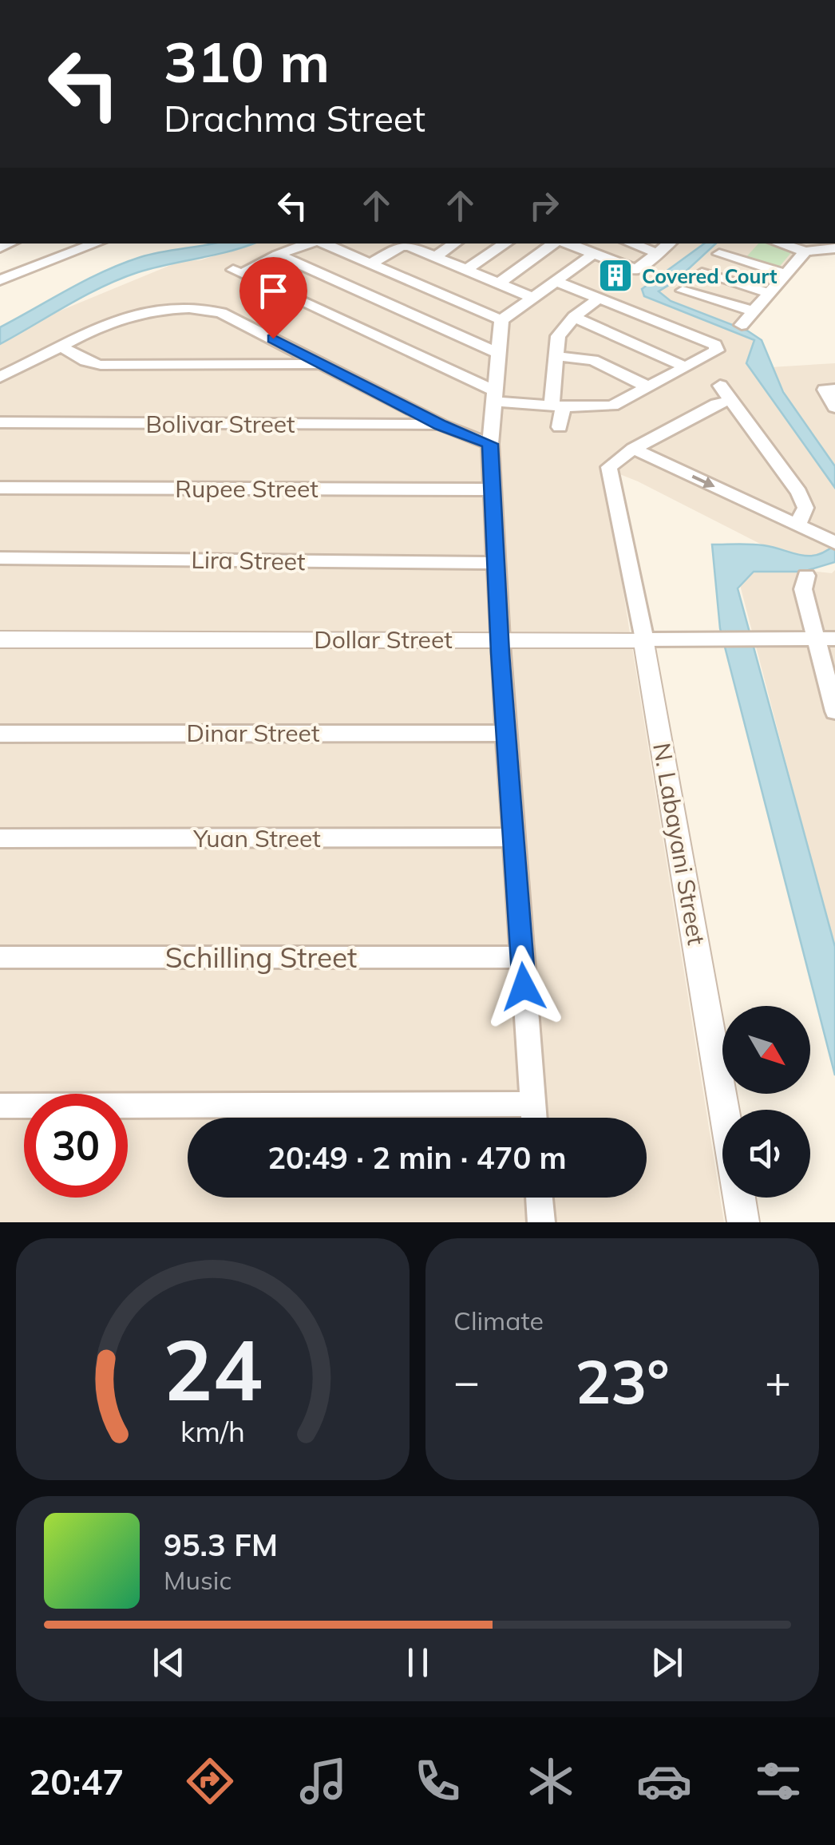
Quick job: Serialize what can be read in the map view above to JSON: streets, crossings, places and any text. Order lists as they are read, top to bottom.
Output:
{
  "streets": {
    "street": [
      "Bolivar Street",
      "Rupee Street",
      "Lira Street",
      "Dollar Street",
      "Dinar Street",
      "Yuan Street",
      "N. Labayani Street",
      "Schilling Street"
    ]
  },
  "crossings": [
    ["Dollar Street", "N. Labayani Street"]
  ],
  "places": {
    "building": ["Covered Court"]
  },
  "north": "bottom right",
  "page": {
    "turn": ["310 m", "Drachma Street"],
    "limit": "30",
    "trip": "20:49 · 2 min · 470 m",
    "tile": "Climate",
    "heat": ["−", "23°", "+"],
    "song": ["95.3 FM", "Music"],
    "tabs": "20:47",
    "gauge": ["24", "km/h"]
  }
}
